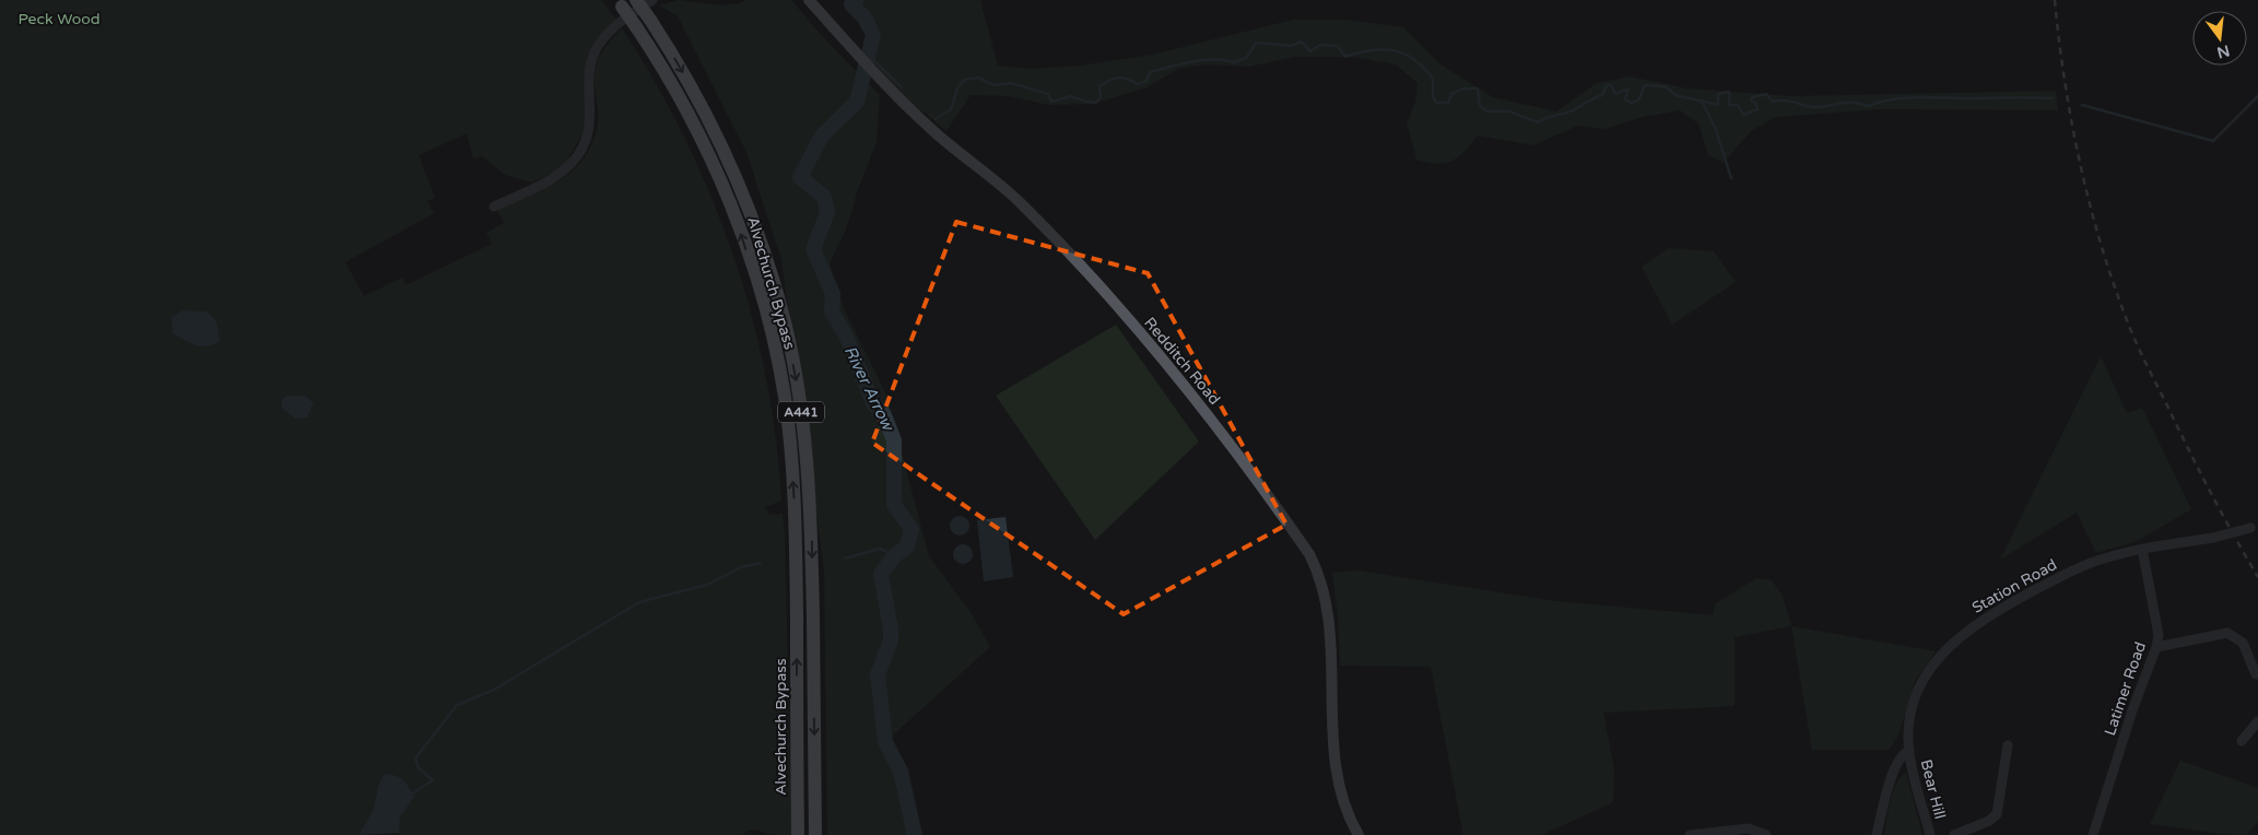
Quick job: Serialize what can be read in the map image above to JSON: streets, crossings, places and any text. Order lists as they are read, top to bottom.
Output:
{
  "streets": {
    "highway": ["Alvechurch Bypass", "A441"],
    "main road": ["Redditch Road"],
    "street": ["Station Road", "Latimer Road", "Bear Hill"]
  },
  "crossings": [
    ["Station Road", "Latimer Road"],
    ["Station Road", "Bear Hill"]
  ],
  "water": ["River Arrow"],
  "parks": ["Peck Wood"],
  "north": "bottom"
}
